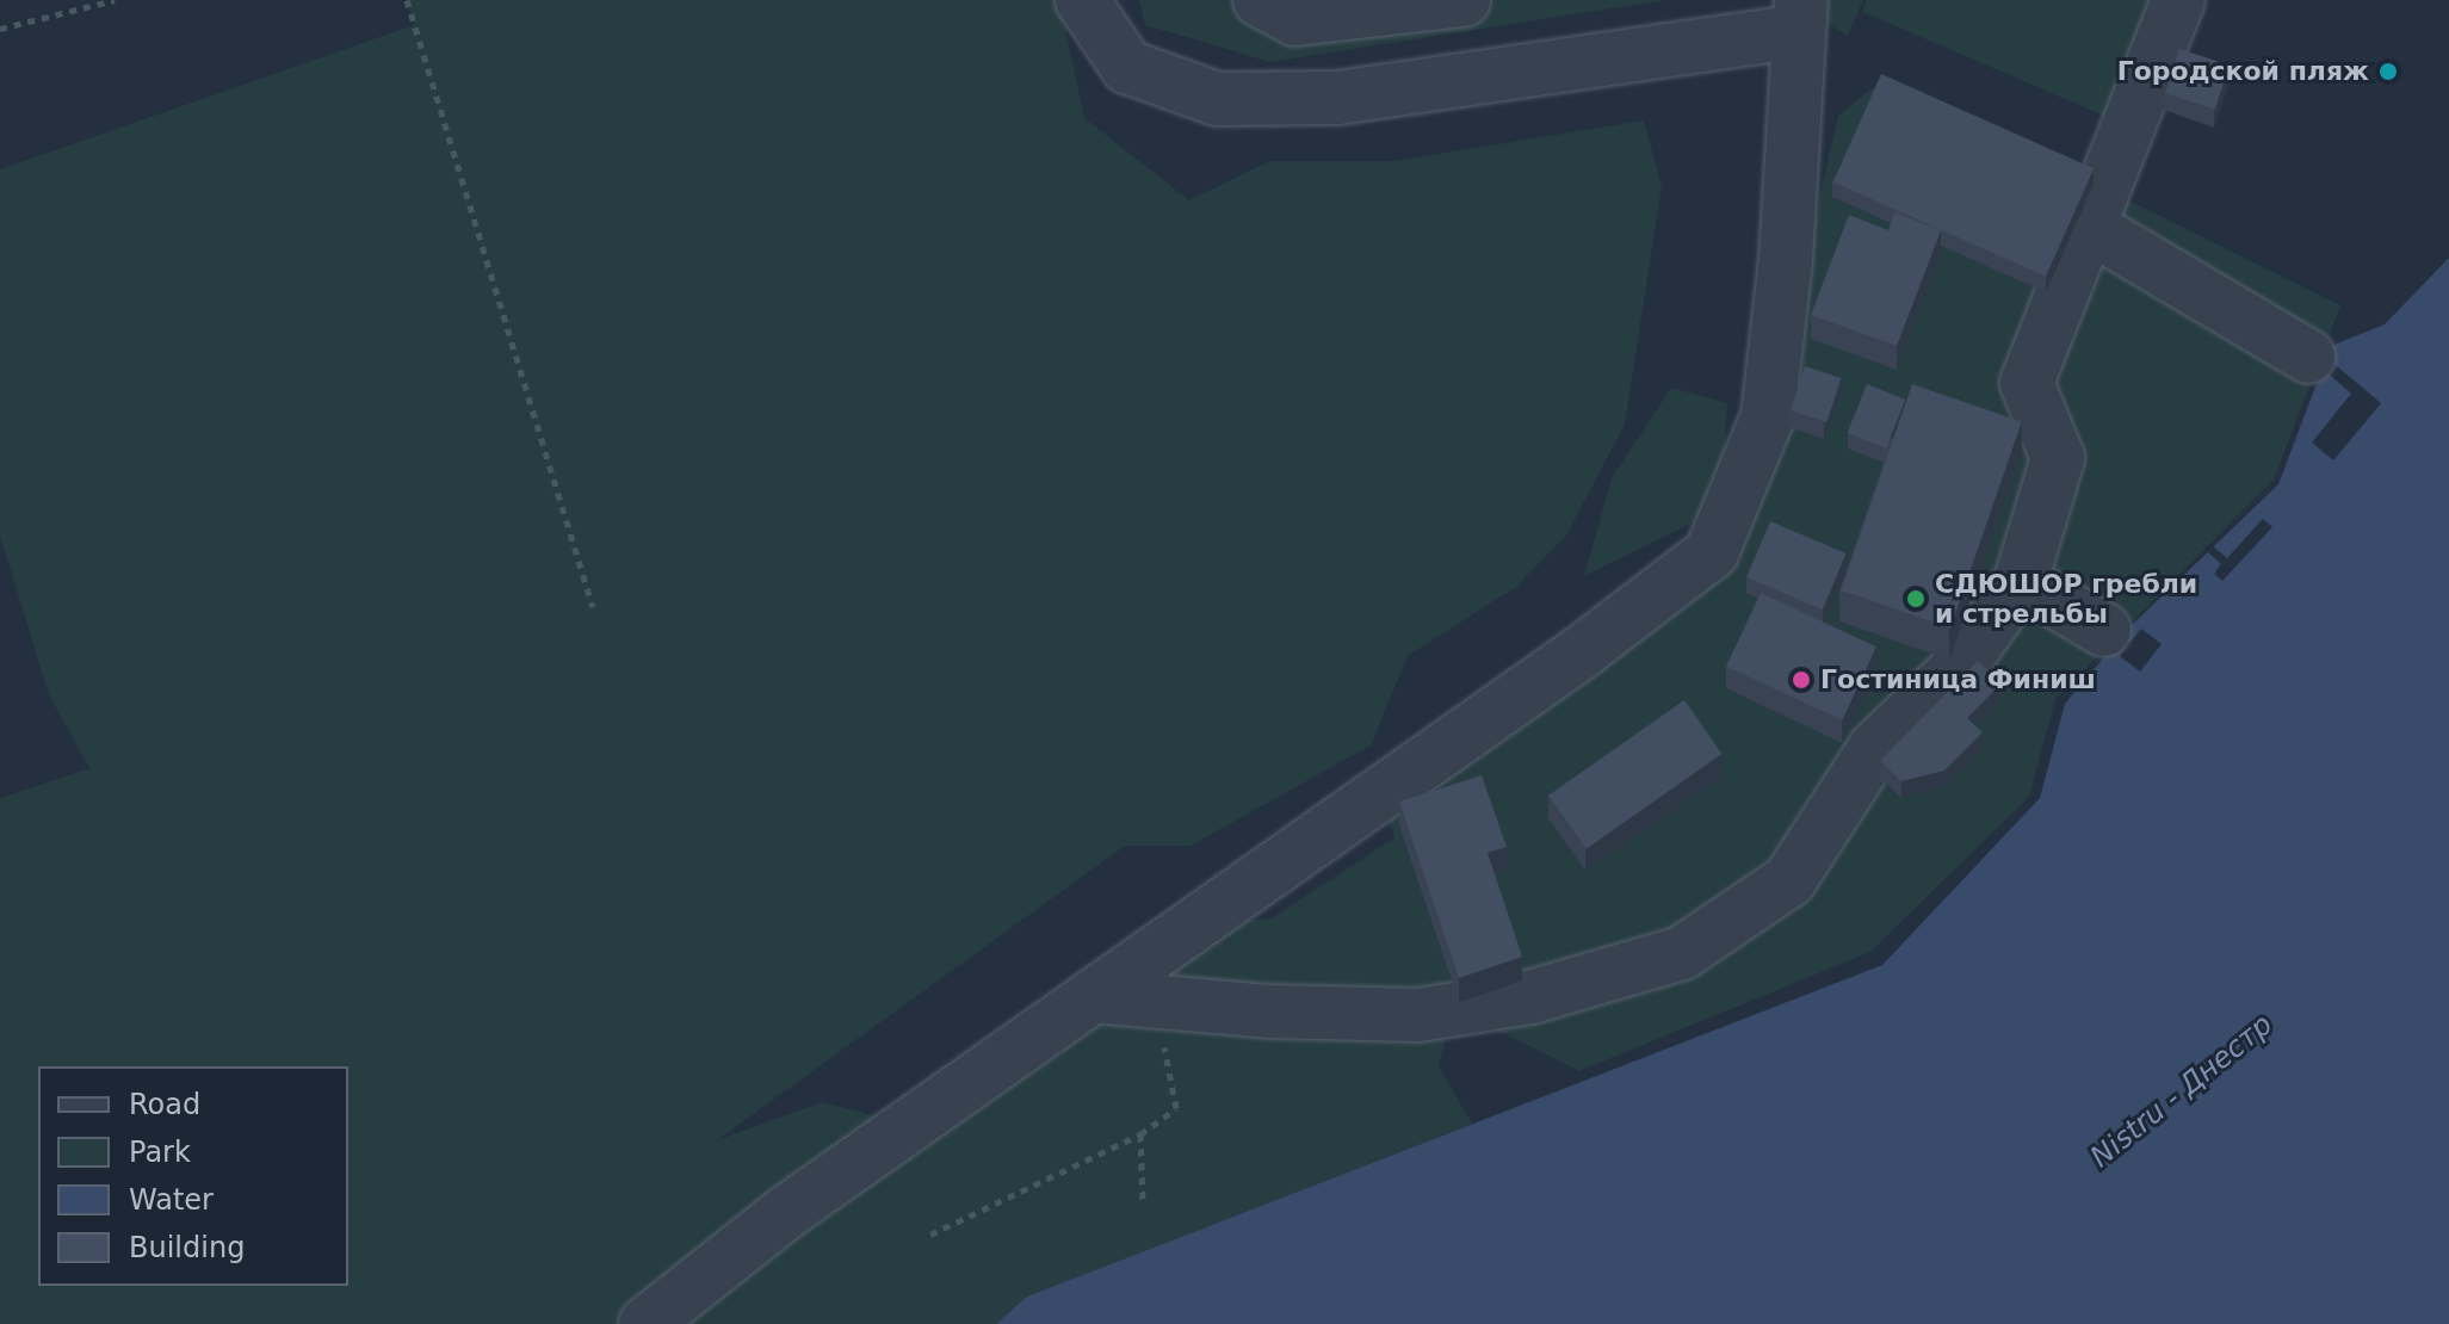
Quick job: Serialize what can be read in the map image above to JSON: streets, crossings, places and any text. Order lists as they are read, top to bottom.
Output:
{
  "water": ["Nistru - Днестр"],
  "places": ["Городской пляж", "СДЮШОР гребли и стрельбы", "Гостиница Финиш"],
  "legend": [
    "Road",
    "Park",
    "Water",
    "Building"
  ]
}
